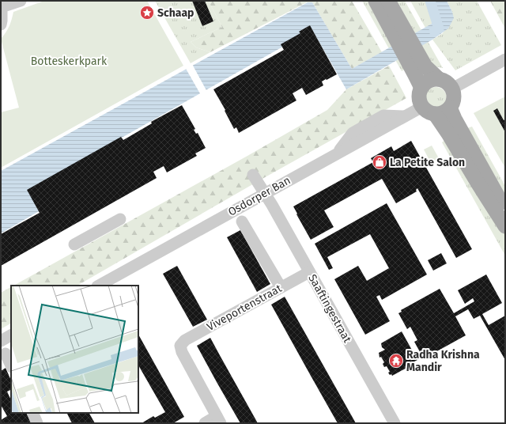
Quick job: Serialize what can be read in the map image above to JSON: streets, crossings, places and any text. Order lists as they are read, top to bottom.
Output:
{
  "streets": {
    "street": ["Osdorper Ban", "Viveportenstraat", "Saaftingestraat"]
  },
  "crossings": [
    ["Osdorper Ban", "Saaftingestraat"],
    ["Viveportenstraat", "Saaftingestraat"]
  ],
  "parks": ["Botteskerkpark"],
  "places": {
    "place": ["Schaap"],
    "shop": ["La Petite Salon"],
    "temple": ["Radha Krishna Mandir"]
  }
}
